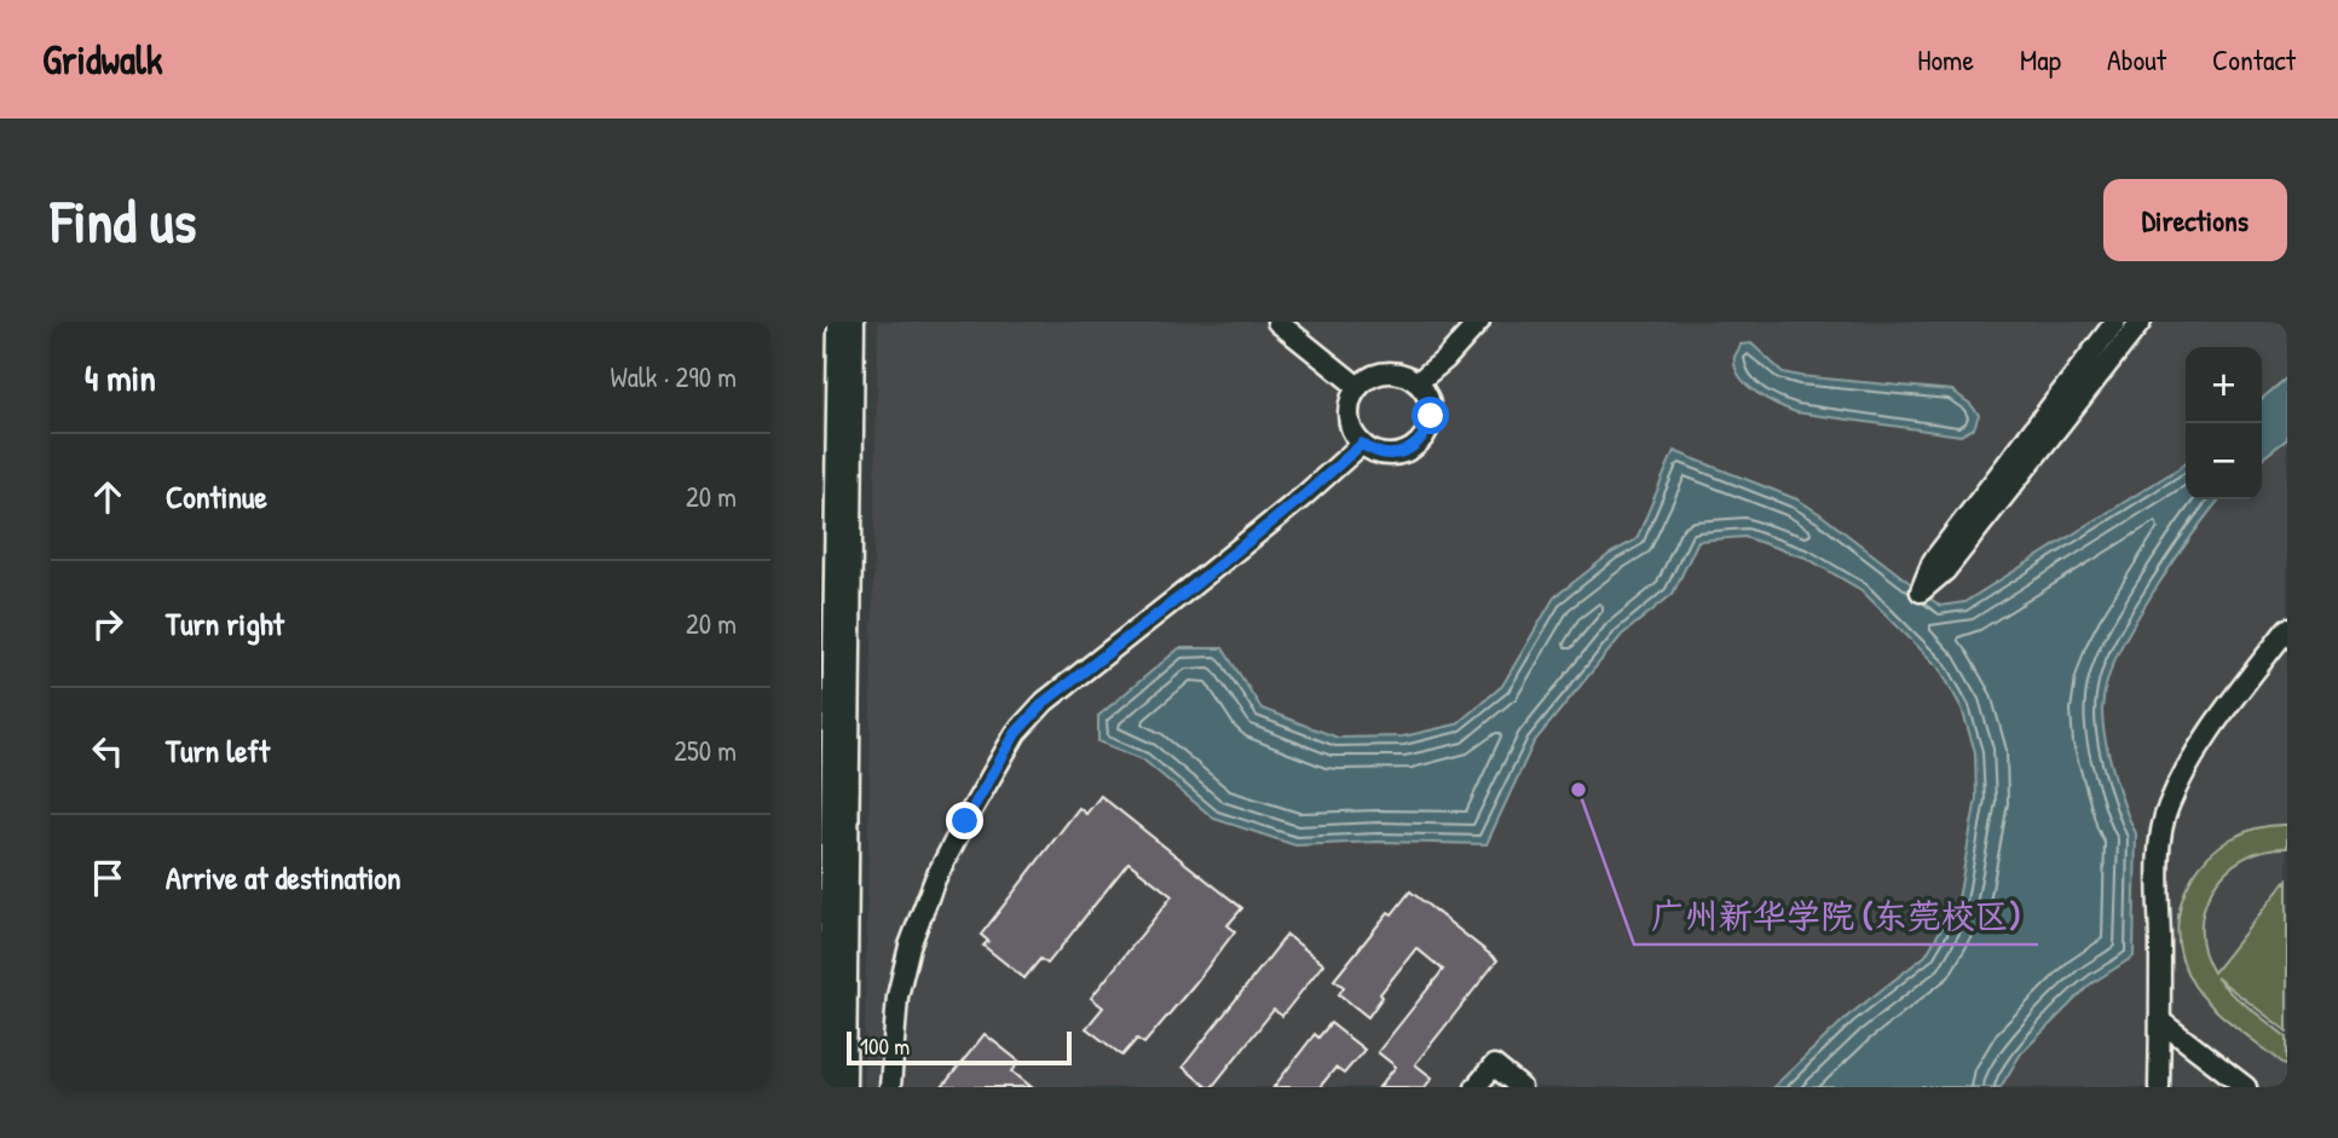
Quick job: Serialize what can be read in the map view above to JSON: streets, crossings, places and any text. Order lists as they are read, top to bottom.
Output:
{
  "places": ["广州新华学院 (东莞校区)"],
  "scale_bar": "100 m",
  "page": {
    "header": "Gridwalk",
    "nav": [
      "Home",
      "Map",
      "About",
      "Contact"
    ],
    "buttons": "Directions",
    "title": "Find us",
    "heading": ["4 min", "Walk · 290 m"],
    "map_buttons": ["+", "−"],
    "list": [
      ["Continue", "20 m"],
      ["Turn right", "20 m"],
      ["Turn left", "250 m"],
      "Arrive at destination"
    ],
    "scale": "100 m"
  }
}
